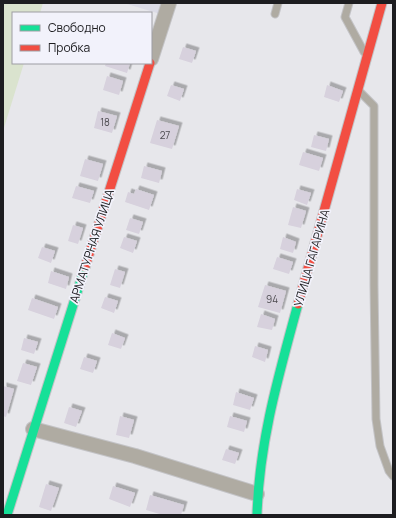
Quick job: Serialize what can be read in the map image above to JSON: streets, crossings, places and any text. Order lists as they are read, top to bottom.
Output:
{
  "streets": {
    "street": ["АРМАТУРНАЯ УЛИЦА", "УЛИЦА ГАГАРИНА"]
  },
  "house_numbers": ["18", "27", "94"],
  "legend": ["Свободно", "Пробка"]
}
